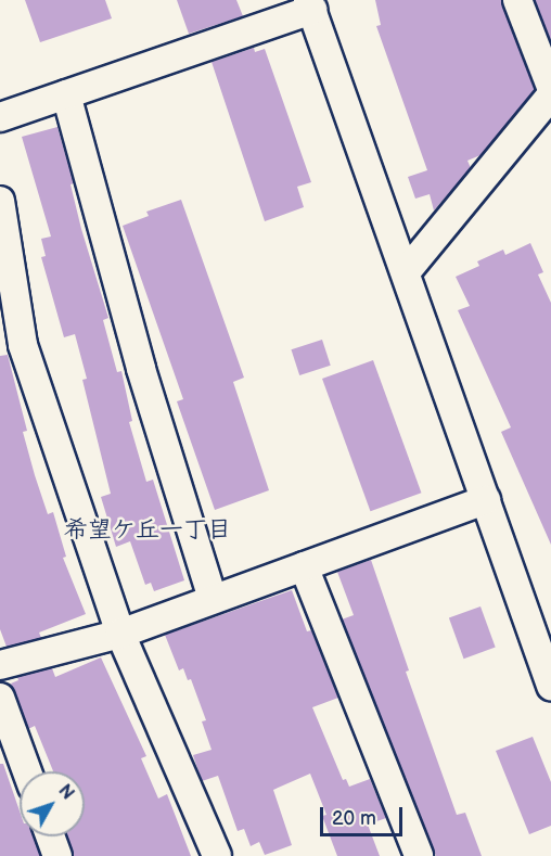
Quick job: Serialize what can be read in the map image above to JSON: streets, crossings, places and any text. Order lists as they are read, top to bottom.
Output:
{
  "districts": ["希望ケ丘一丁目"],
  "scale_bar": "20 m",
  "north": "top right"
}
